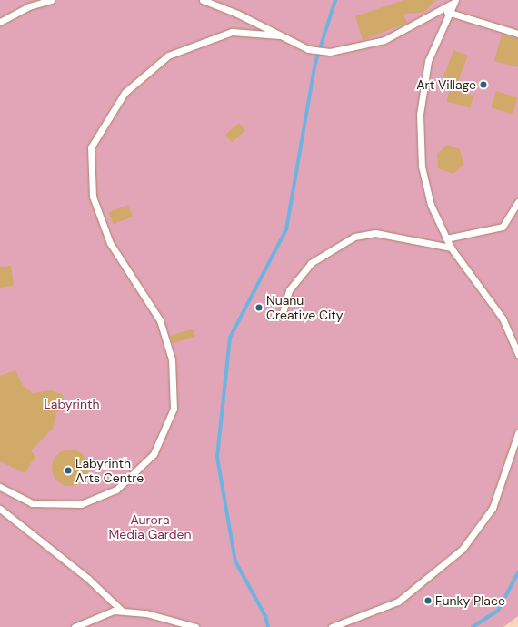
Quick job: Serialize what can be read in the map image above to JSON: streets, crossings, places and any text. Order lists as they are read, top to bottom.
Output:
{
  "parks": ["Labyrinth", "Aurora Media Garden"],
  "places": [
    "Art Village",
    "Nuanu Creative City",
    "Labyrinth Arts Centre",
    "Funky Place"
  ]
}
